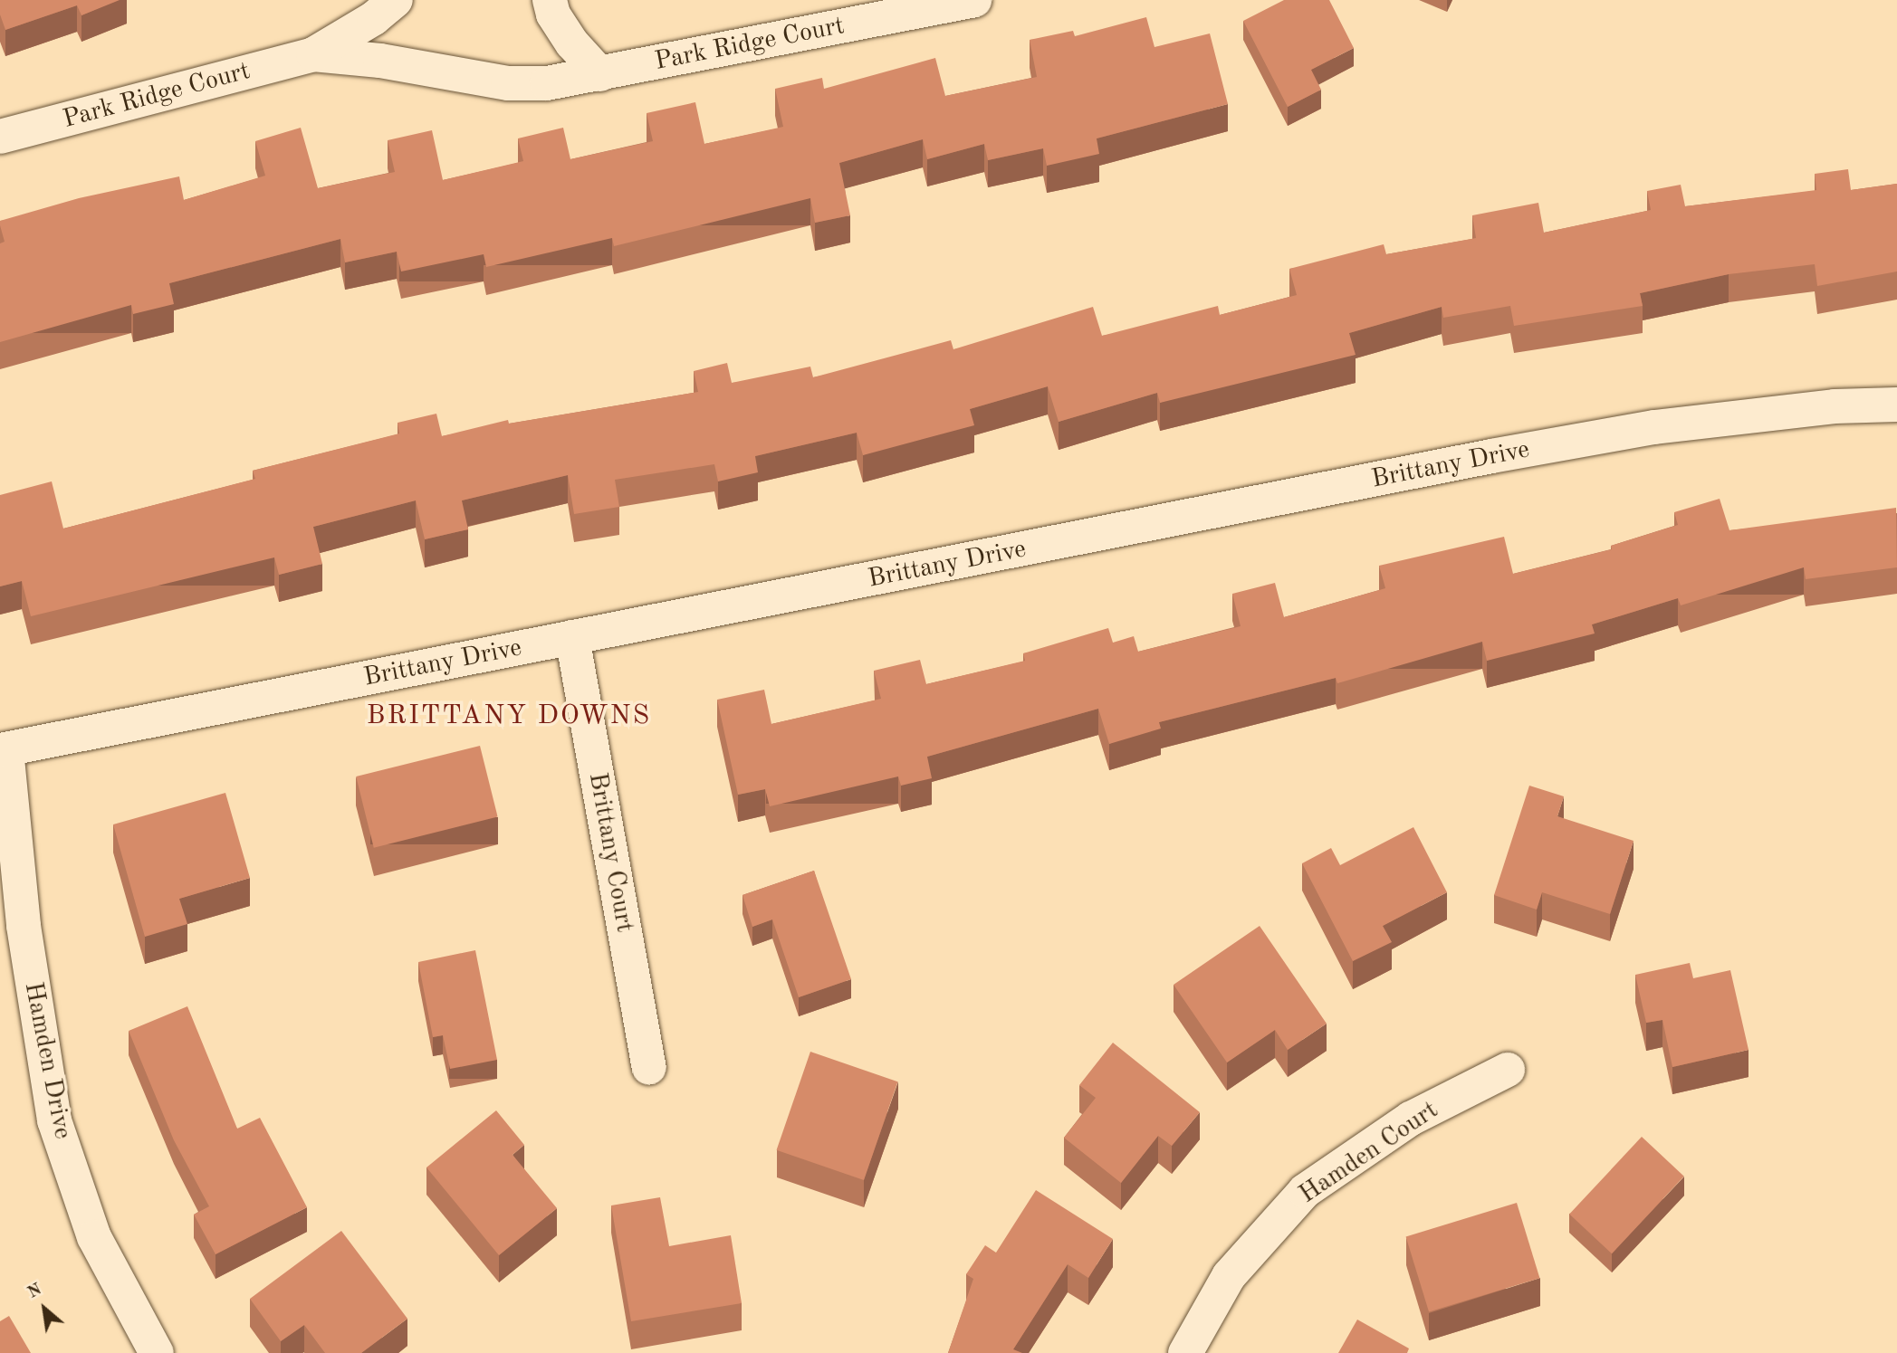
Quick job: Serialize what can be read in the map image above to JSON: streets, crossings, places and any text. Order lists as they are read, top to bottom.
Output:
{
  "streets": {
    "street": [
      "Park Ridge Court",
      "Brittany Drive",
      "Brittany Court",
      "Hamden Drive",
      "Hamden Court"
    ]
  },
  "crossings": [
    ["Brittany Drive", "Brittany Court"],
    ["Brittany Drive", "Hamden Drive"]
  ],
  "districts": ["BRITTANY DOWNS"],
  "north": "top left"
}
